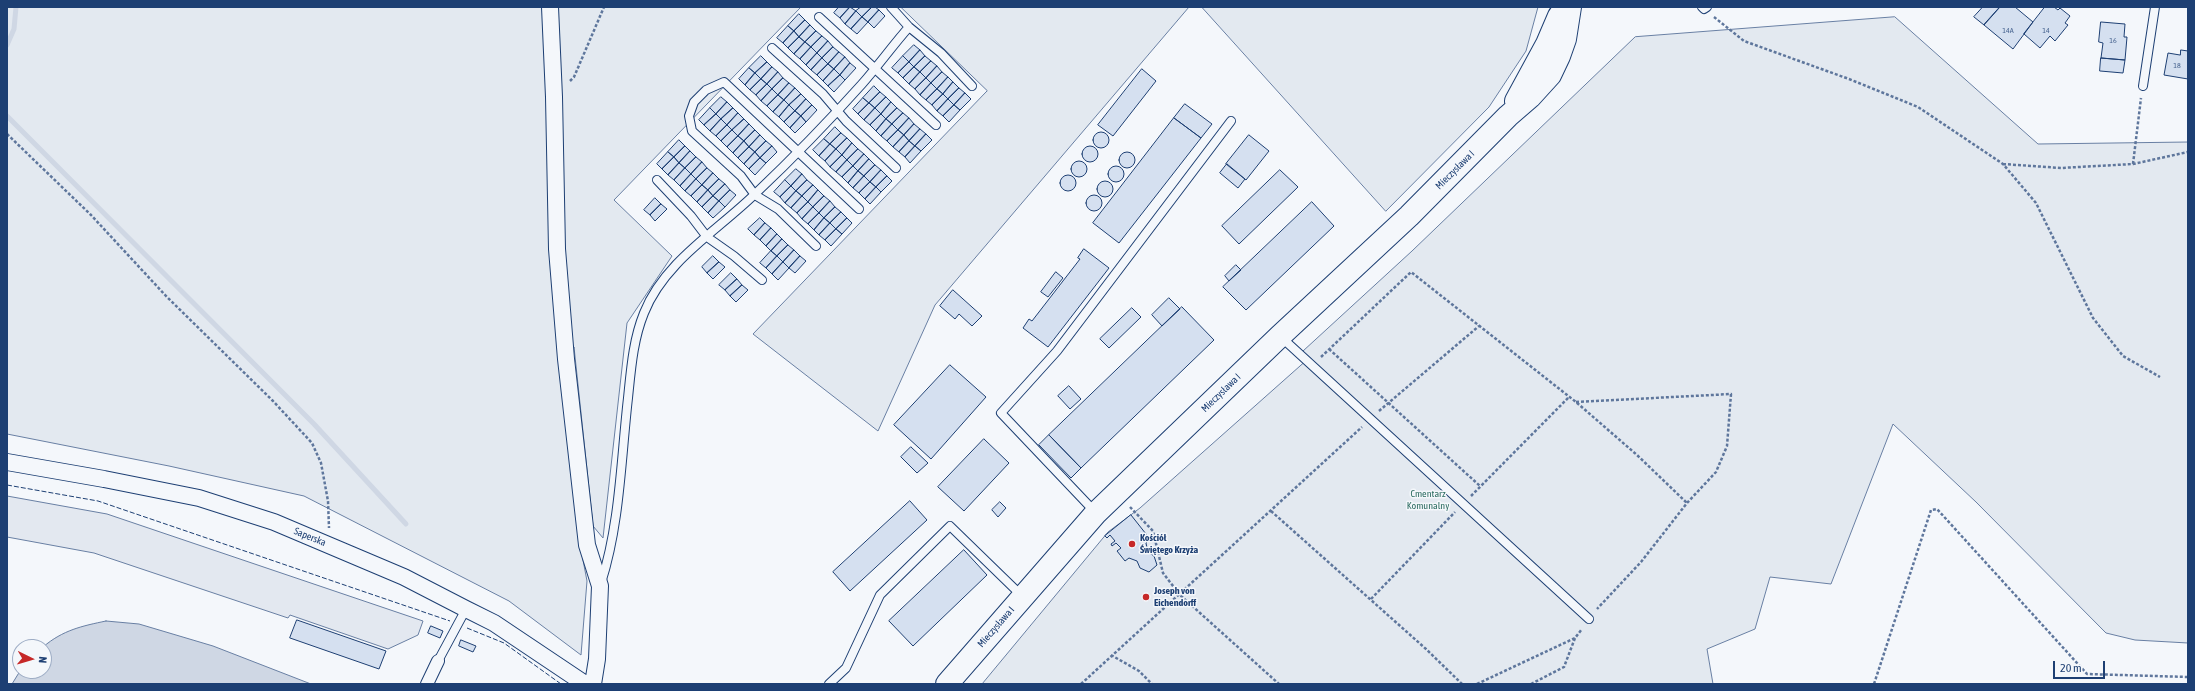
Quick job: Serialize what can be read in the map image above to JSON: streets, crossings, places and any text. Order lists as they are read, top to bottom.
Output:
{
  "streets": {
    "main road": ["Mieczysława I"],
    "street": ["Saperska"]
  },
  "parks": ["Cmentarz Komunalny"],
  "places": ["Kościół Świętego Krzyża", "Joseph von Eichendorff"],
  "house_numbers": [
    "14A",
    "14",
    "16",
    "18"
  ],
  "scale_bar": "20 m",
  "north": "right"
}
